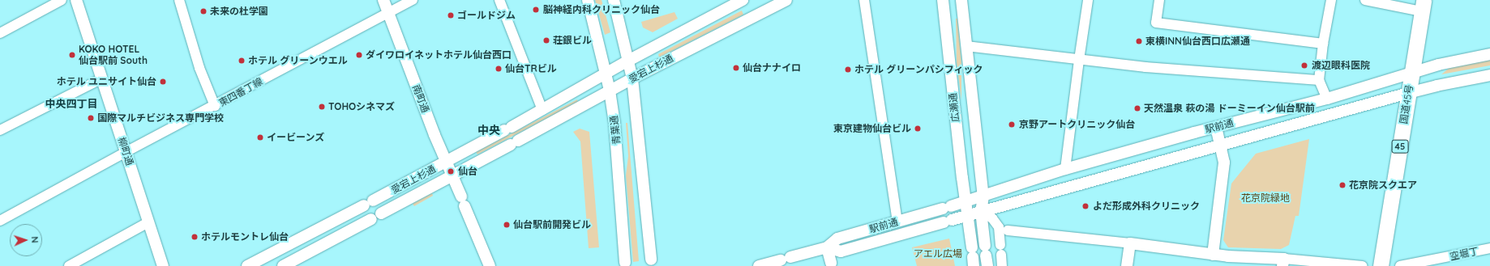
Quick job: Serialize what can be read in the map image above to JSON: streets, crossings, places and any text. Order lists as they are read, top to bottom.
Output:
{
  "streets": {
    "highway": ["国道45号", "45"],
    "street": [
      "愛宕上杉通",
      "東四番丁線",
      "南町通",
      "広瀬通",
      "駅前通",
      "青葉通",
      "柳町通",
      "空堀丁"
    ]
  },
  "crossings": [
    ["愛宕上杉通", "南町通"],
    ["愛宕上杉通", "青葉通"],
    ["東四番丁線", "南町通"],
    ["東四番丁線", "柳町通"],
    ["国道45号", "駅前通"],
    ["広瀬通", "駅前通"]
  ],
  "districts": ["中央四丁目", "中央"],
  "parks": ["花京院緑地", "アエル広場"],
  "places": [
    "脳神経内科クリニック仙台",
    "未来の杜学園",
    "ゴールドジム",
    "荘銀ビル",
    "東横INN仙台西口広瀬通",
    "KOKO HOTEL 仙台駅前 South",
    "ダイワロイネットホテル仙台西口",
    "ホテル グリーンウエル",
    "渡辺眼科医院",
    "仙台ナナイロ",
    "仙台TRビル",
    "ホテル グリーンパシフィック",
    "ホテル ユニサイト仙台",
    "TOHOシネマズ",
    "天然温泉 萩の湯 ドーミーイン仙台駅前",
    "国際マルチビジネス専門学校",
    "京野アートクリニック仙台",
    "東京建物仙台ビル",
    "イービーンズ",
    "仙台",
    "花京院スクエア",
    "よだ形成外科クリニック",
    "仙台駅前開発ビル",
    "ホテルモントレ仙台"
  ],
  "north": "right"
}
